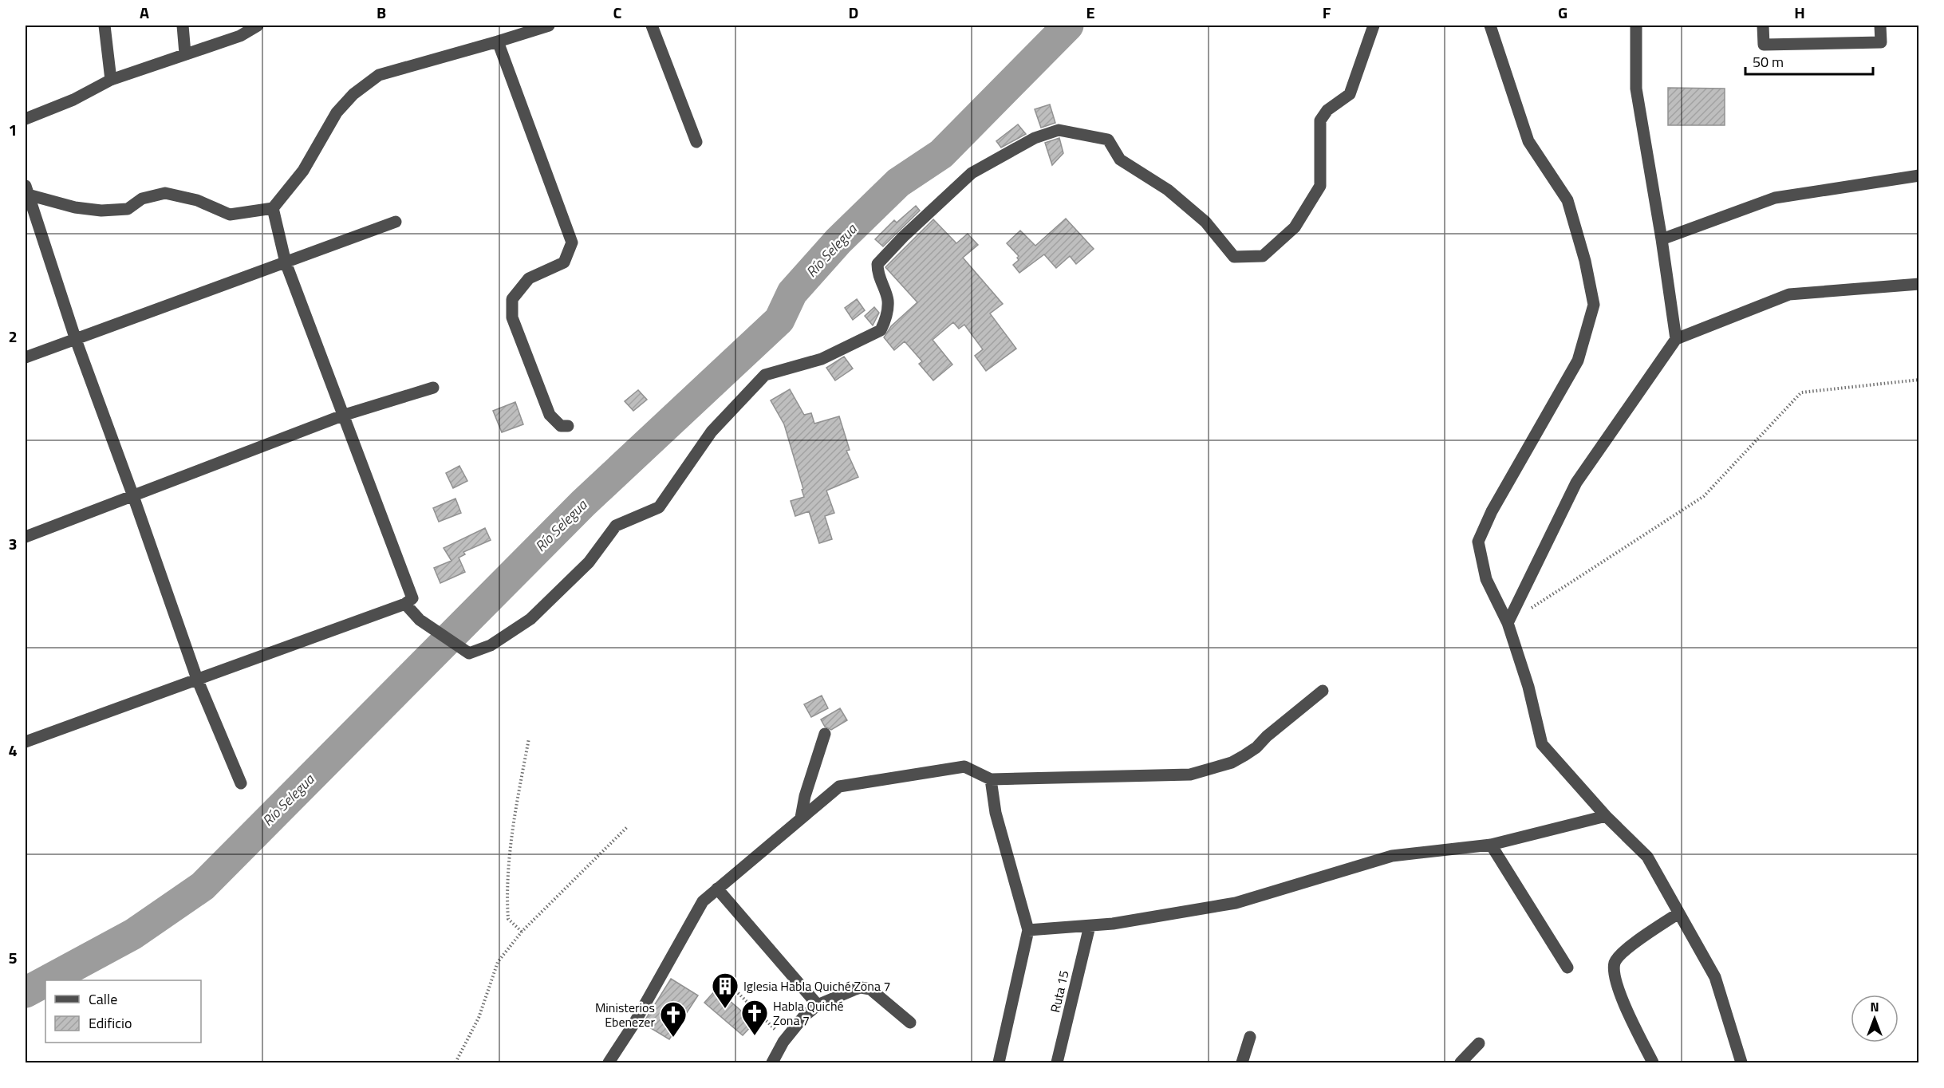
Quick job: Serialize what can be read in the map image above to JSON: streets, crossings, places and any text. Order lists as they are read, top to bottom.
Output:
{
  "streets": {
    "street": ["Ruta 15"]
  },
  "water": ["Río Selegua"],
  "places": {
    "building": ["Iglesia Habla Quiché Zona 7"],
    "church": ["Habla Quiché Zona 7", "Ministerios Ebenezer"]
  },
  "legend": ["Calle", "Edificio"],
  "scale_bar": "50 m",
  "north": "top",
  "grid": {
    "columns": [
      "A",
      "B",
      "C",
      "D",
      "E",
      "F",
      "G",
      "H"
    ],
    "rows": [
      "1",
      "2",
      "3",
      "4",
      "5"
    ]
  }
}
